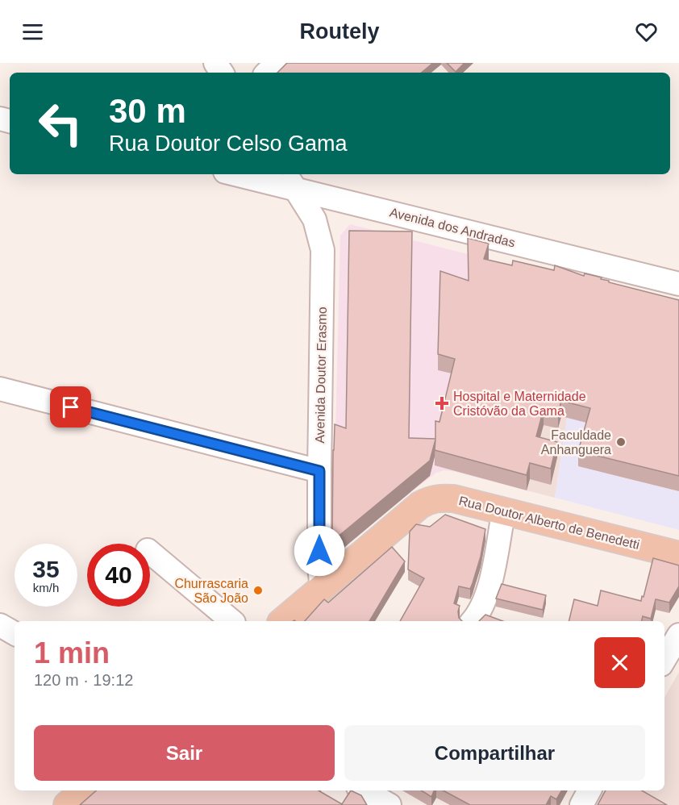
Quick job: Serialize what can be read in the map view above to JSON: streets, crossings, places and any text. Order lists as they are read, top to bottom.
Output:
{
  "streets": {
    "main road": ["Rua Doutor Alberto de Benedetti"],
    "street": ["Avenida dos Andradas", "Avenida Doutor Erasmo"]
  },
  "crossings": [
    ["Avenida dos Andradas", "Avenida Doutor Erasmo"],
    ["Avenida Doutor Erasmo", "Rua Doutor Alberto de Benedetti"]
  ],
  "places": {
    "health": ["Hospital e Maternidade Cristóvão da Gama"],
    "other": ["Faculdade Anhanguera", "Churrascaria São João"]
  },
  "page": {
    "header": "Routely",
    "turn": ["30 m", "Rua Doutor Celso Gama"],
    "speed": "35 km/h",
    "limit": "40",
    "heading": ["1 min", "120 m · 19:12"],
    "buttons": ["Sair", "Compartilhar"]
  }
}
